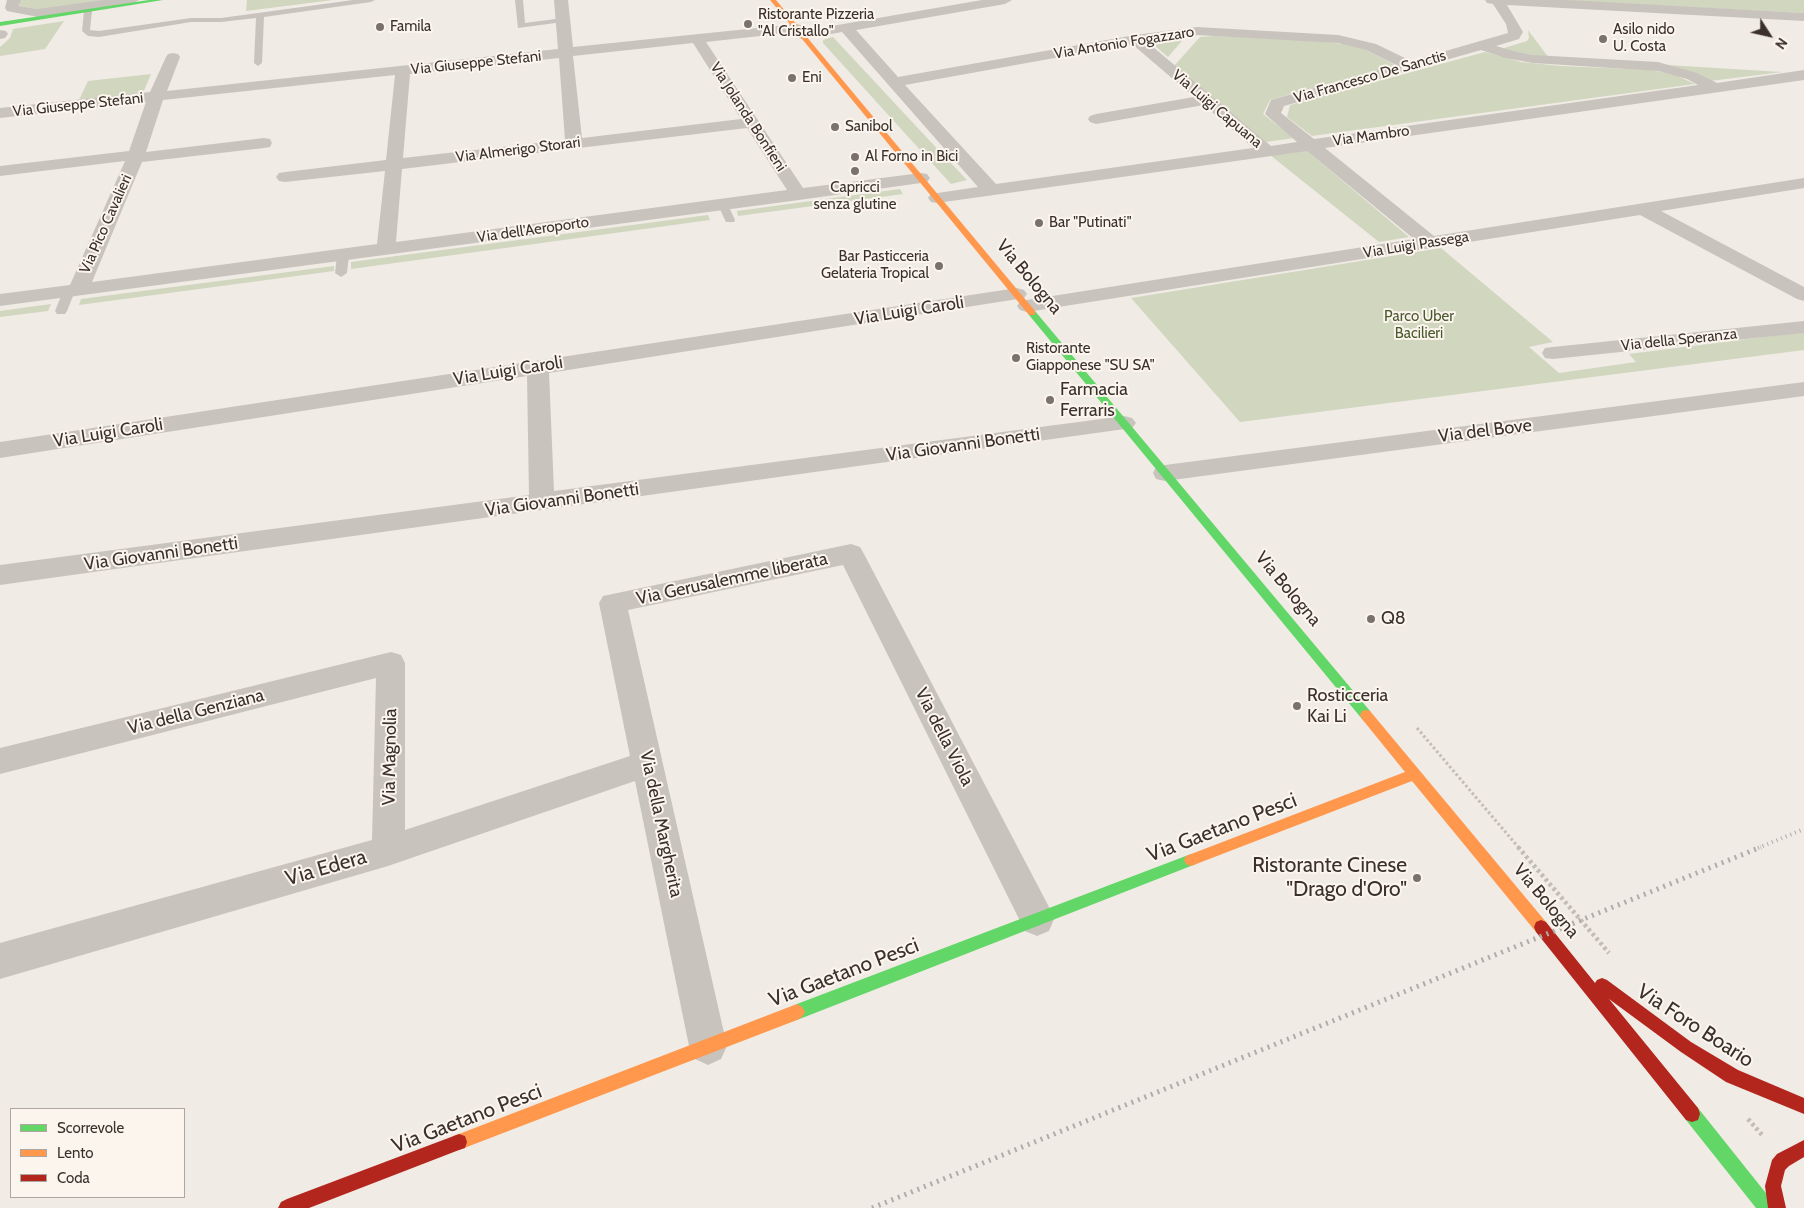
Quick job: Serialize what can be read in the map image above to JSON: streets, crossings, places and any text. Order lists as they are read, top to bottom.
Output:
{
  "streets": {
    "street": [
      "Via Antonio Fogazzaro",
      "Via Giuseppe Stefani",
      "Via Francesco De Sanctis",
      "Via Luigi Capuana",
      "Via Jolanda Bonfieni",
      "Via Mambro",
      "Via Almerigo Storari",
      "Via Pico Cavalieri",
      "Via dell'Aeroporto",
      "Via Luigi Passega",
      "Via Bologna",
      "Via Luigi Caroli",
      "Via della Speranza",
      "Via del Bove",
      "Via Giovanni Bonetti",
      "Via Gerusalemme liberata",
      "Via della Genziana",
      "Via della Viola",
      "Via Magnolia",
      "Via della Margherita",
      "Via Gaetano Pesci",
      "Via Edera",
      "Via Foro Boario"
    ]
  },
  "crossings": [
    ["Via Antonio Fogazzaro", "Via Francesco De Sanctis"],
    ["Via Antonio Fogazzaro", "Via Luigi Capuana"],
    ["Via Giuseppe Stefani", "Via Jolanda Bonfieni"],
    ["Via Giuseppe Stefani", "Via Pico Cavalieri"],
    ["Via Giuseppe Stefani", "Via Bologna"],
    ["Via Francesco De Sanctis", "Via Mambro"],
    ["Via Francesco De Sanctis", "Via Luigi Passega"],
    ["Via Luigi Capuana", "Via Mambro"],
    ["Via Jolanda Bonfieni", "Via Almerigo Storari"],
    ["Via Jolanda Bonfieni", "Via dell'Aeroporto"],
    ["Via Mambro", "Via Bologna"],
    ["Via Pico Cavalieri", "Via dell'Aeroporto"],
    ["Via dell'Aeroporto", "Via Bologna"],
    ["Via Luigi Passega", "Via Bologna"],
    ["Via Luigi Passega", "Via Luigi Caroli"],
    ["Via Bologna", "Via Luigi Caroli"],
    ["Via Bologna", "Via del Bove"],
    ["Via Bologna", "Via Giovanni Bonetti"],
    ["Via Bologna", "Via Gaetano Pesci"],
    ["Via Bologna", "Via Foro Boario"],
    ["Via Gerusalemme liberata", "Via della Viola"],
    ["Via Gerusalemme liberata", "Via della Margherita"],
    ["Via della Genziana", "Via Magnolia"],
    ["Via della Viola", "Via Gaetano Pesci"],
    ["Via Magnolia", "Via Edera"],
    ["Via della Margherita", "Via Gaetano Pesci"],
    ["Via della Margherita", "Via Edera"]
  ],
  "parks": ["Parco Uber Bacilieri"],
  "places": [
    "Ristorante Pizzeria \"Al Cristallo\"",
    "Famila",
    "Asilo nido U. Costa",
    "Eni",
    "Sanibol",
    "Al Forno in Bici",
    "Capricci senza glutine",
    "Bar \"Putinati\"",
    "Bar Pasticceria Gelateria Tropical",
    "Ristorante Giapponese \"SU SA\"",
    "Farmacia Ferraris",
    "Q8",
    "Rosticceria Kai Li",
    "Ristorante Cinese \"Drago d'Oro\""
  ],
  "legend": ["Scorrevole", "Lento", "Coda"],
  "north": "bottom right"
}
